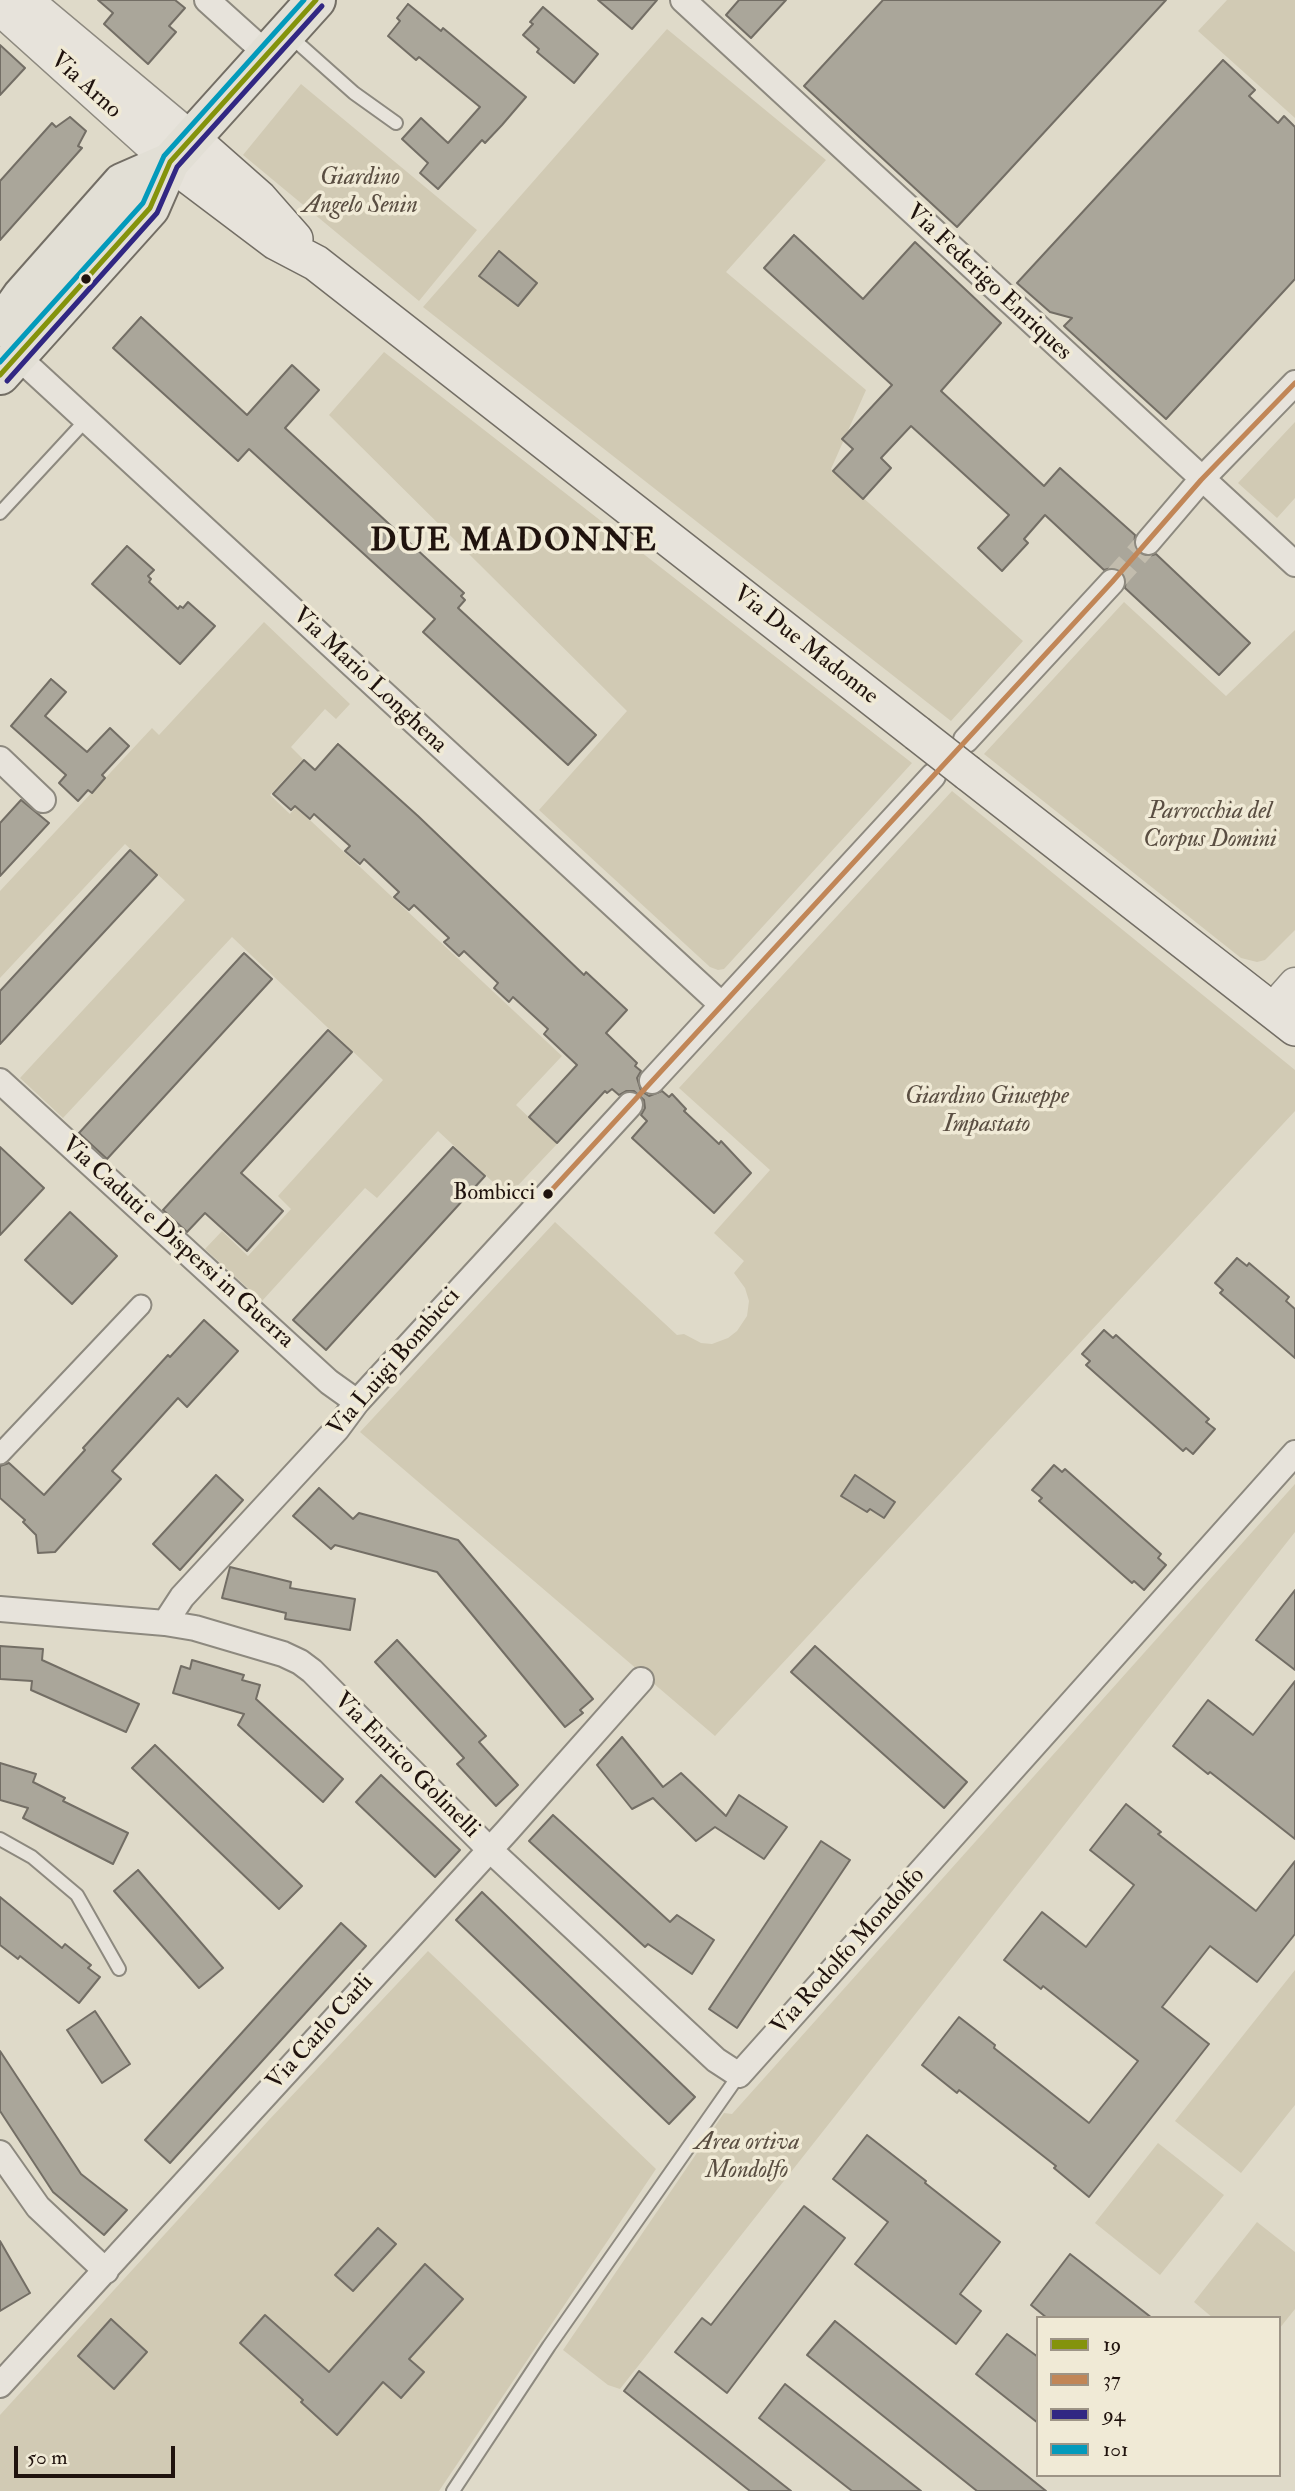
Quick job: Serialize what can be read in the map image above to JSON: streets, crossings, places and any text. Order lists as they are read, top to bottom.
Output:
{
  "streets": {
    "main road": ["Via Due Madonne"],
    "street": [
      "Via Arno",
      "Via Federigo Enriques",
      "Via Mario Longhena",
      "Via Caduti e Dispersi in Guerra",
      "Via Luigi Bombicci",
      "Via Enrico Golinelli",
      "Via Rodolfo Mondolfo",
      "Via Carlo Carli"
    ]
  },
  "crossings": [
    ["Via Arno", "Via Due Madonne"],
    ["Via Caduti e Dispersi in Guerra", "Via Luigi Bombicci"],
    ["Via Luigi Bombicci", "Via Enrico Golinelli"],
    ["Via Enrico Golinelli", "Via Rodolfo Mondolfo"],
    ["Via Enrico Golinelli", "Via Carlo Carli"]
  ],
  "districts": ["DUE MADONNE"],
  "parks": [
    "Giardino Angelo Senin",
    "Parrocchia del Corpus Domini",
    "Giardino Giuseppe Impastato",
    "Area ortiva Mondolfo"
  ],
  "places": ["Bombicci"],
  "lines": [
    "transit line 19",
    "transit line 101",
    "transit line 94",
    "transit line 37"
  ],
  "legend": [
    "19",
    "37",
    "94",
    "101"
  ],
  "scale_bar": "50 m"
}
